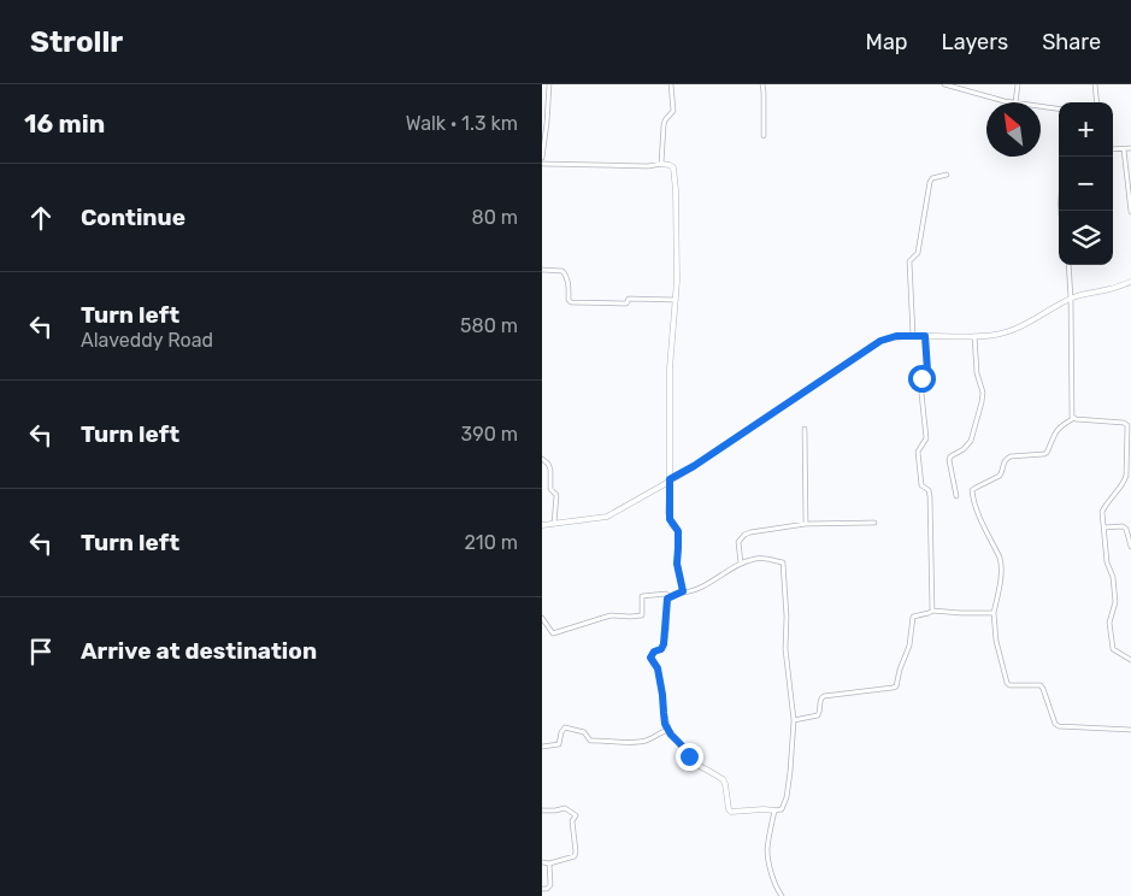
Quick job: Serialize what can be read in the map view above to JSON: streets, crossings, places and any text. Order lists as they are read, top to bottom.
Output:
{
  "north": "top left",
  "page": {
    "header": "Strollr",
    "nav": ["Map", "Layers", "Share"],
    "heading": ["16 min", "Walk · 1.3 km"],
    "map_buttons": ["+", "−"],
    "list": [
      ["Continue", "80 m"],
      ["Turn left", "Alaveddy Road", "580 m"],
      ["Turn left", "390 m"],
      ["Turn left", "210 m"],
      "Arrive at destination"
    ]
  }
}
